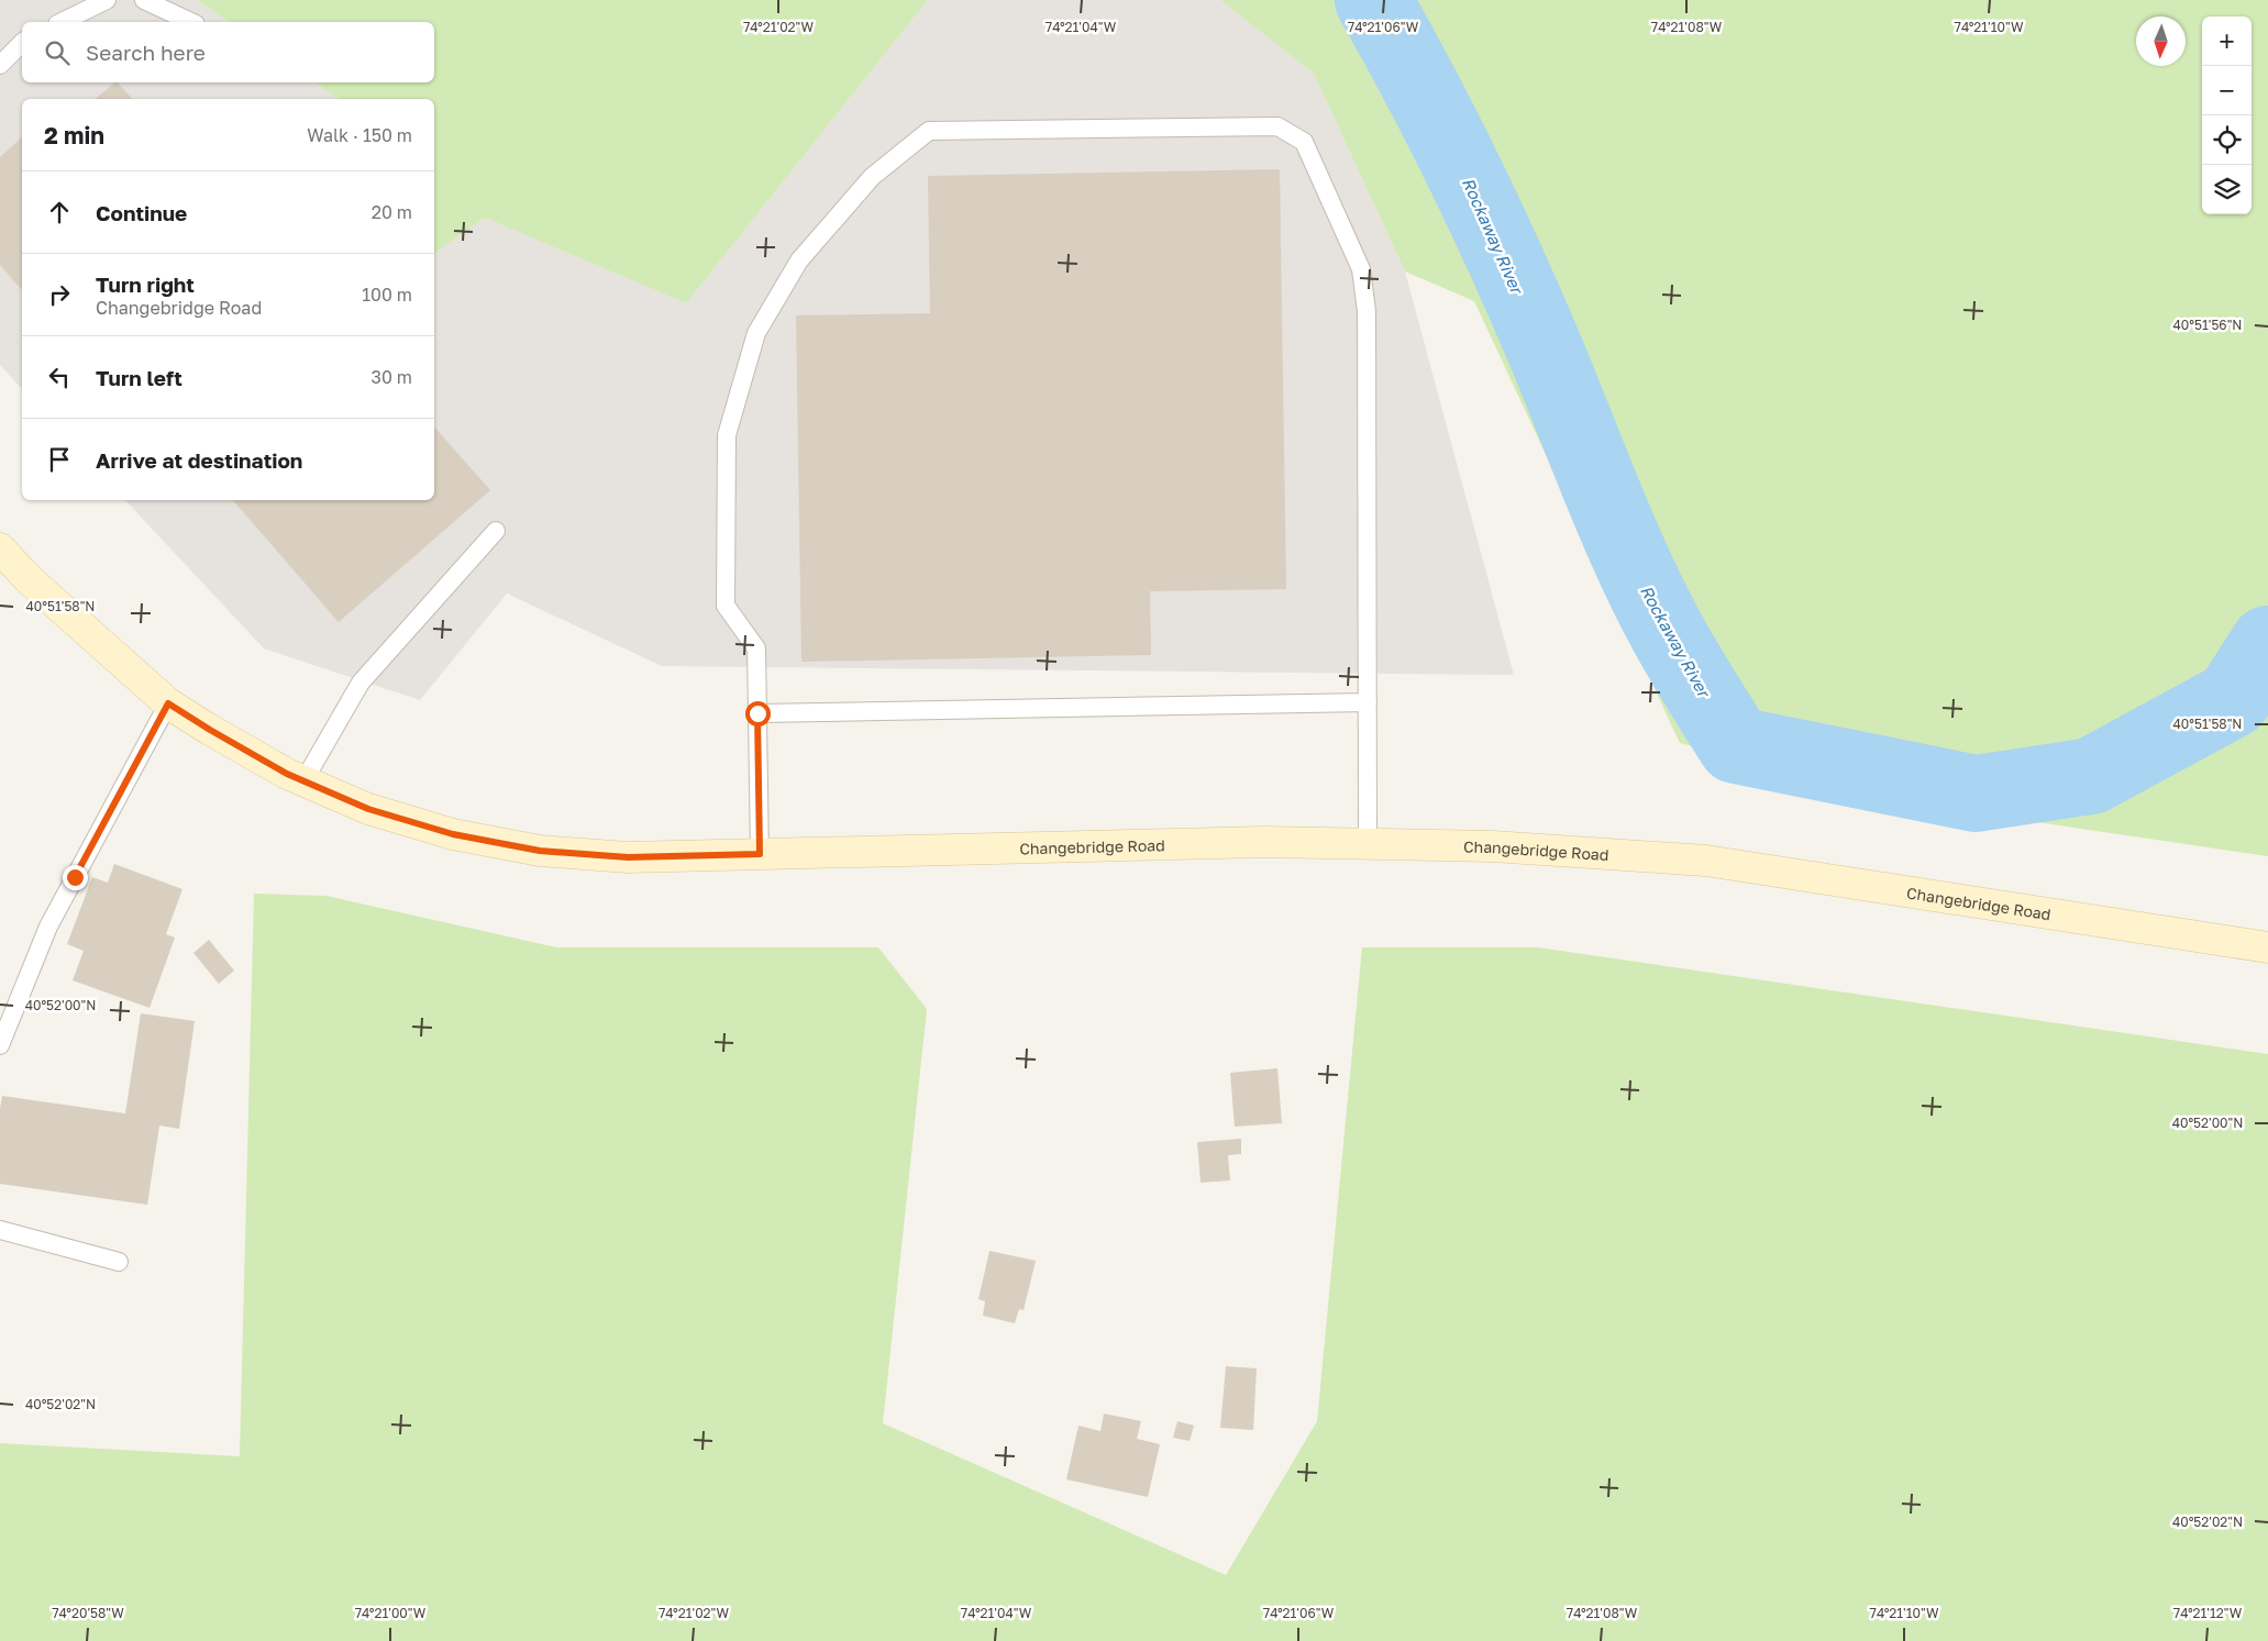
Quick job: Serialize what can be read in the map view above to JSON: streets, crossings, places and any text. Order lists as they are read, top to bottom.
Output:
{
  "streets": {
    "main road": ["Changebridge Road"]
  },
  "water": ["Rockaway River"],
  "north": "bottom",
  "page": {
    "map_buttons": ["+", "−"],
    "search": "Search here",
    "heading": ["2 min", "Walk · 150 m"],
    "list": [
      ["Continue", "20 m"],
      ["Turn right", "Changebridge Road", "100 m"],
      ["Turn left", "30 m"],
      "Arrive at destination"
    ]
  },
  "coordinates": [
    "74°21'02\"W",
    "74°21'04\"W",
    "74°21'06\"W",
    "74°21'08\"W",
    "74°21'10\"W",
    "40°51'56\"N",
    "40°51'58\"N",
    "40°52'00\"N",
    "40°52'02\"N",
    "74°20'58\"W",
    "74°21'00\"W",
    "74°21'12\"W"
  ]
}
